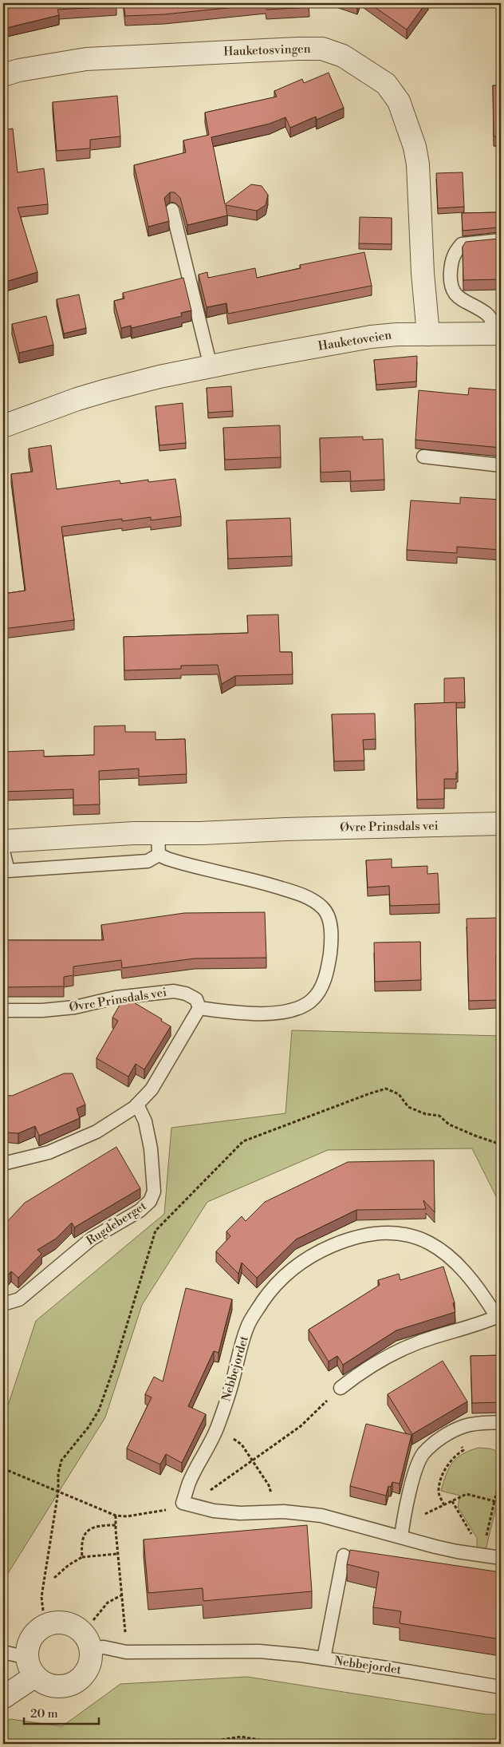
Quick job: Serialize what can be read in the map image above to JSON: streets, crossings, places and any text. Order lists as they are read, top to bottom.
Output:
{
  "streets": {
    "street": ["Hauketosvingen", "Hauketoveien", "Øvre Prinsdals vei"],
    "lane": ["Rugdeberget", "Nebbejordet"]
  },
  "crossings": [
    ["Hauketosvingen", "Hauketoveien"]
  ],
  "scale_bar": "20 m"
}
